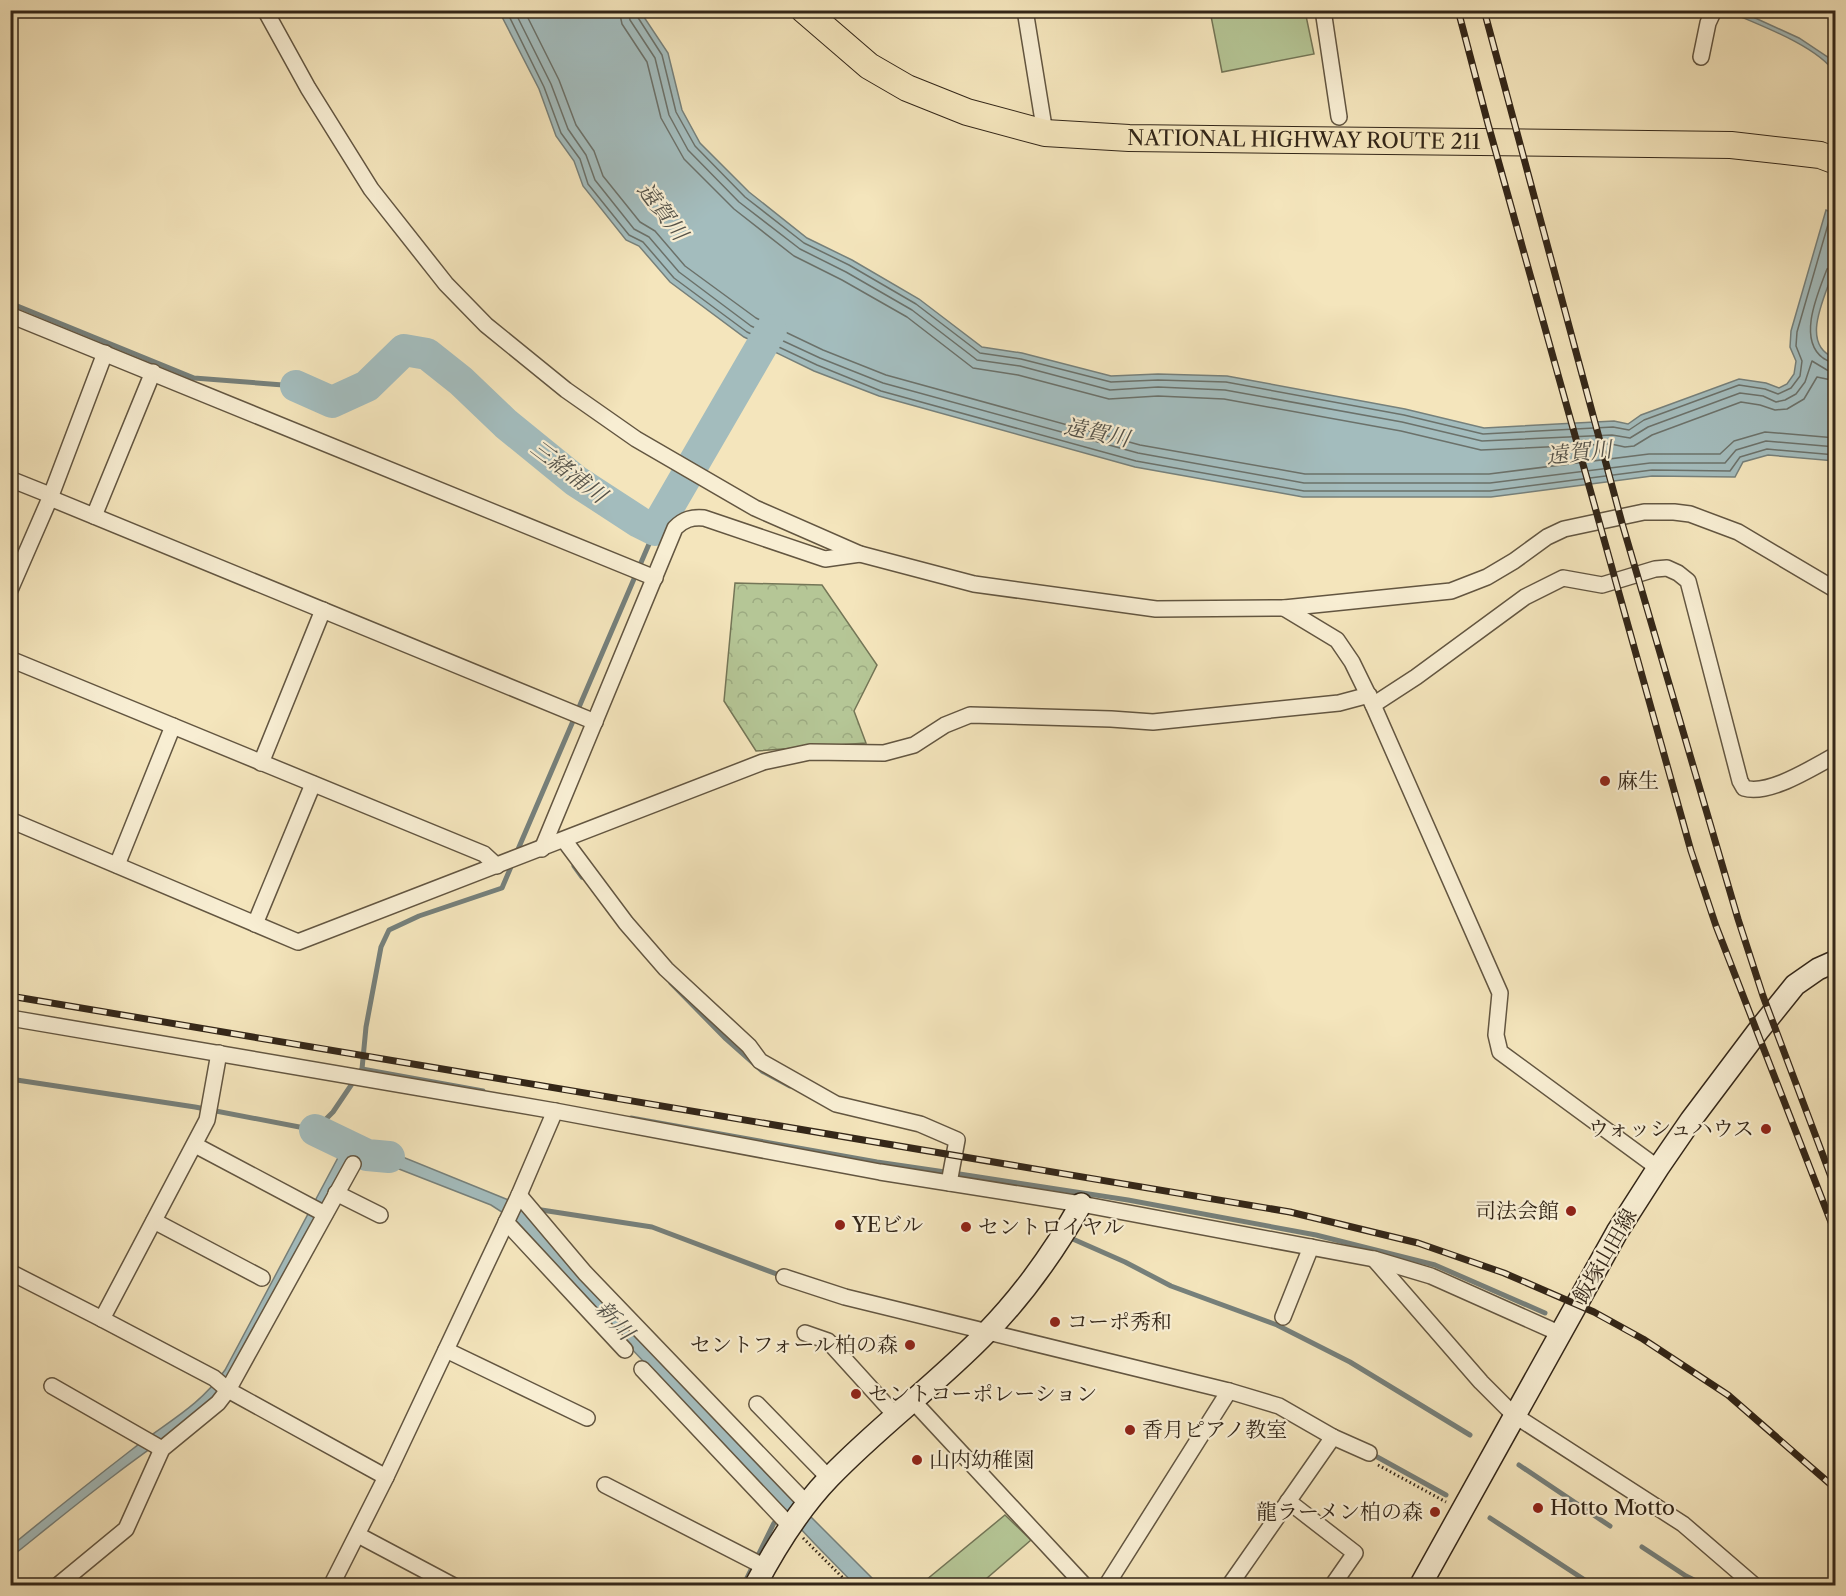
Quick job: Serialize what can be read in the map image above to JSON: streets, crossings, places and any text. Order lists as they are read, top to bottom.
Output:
{
  "streets": {
    "highway": ["NATIONAL HIGHWAY ROUTE 211"],
    "main road": ["飯塚山田線"]
  },
  "water": ["遠賀川", "三緒浦川", "新川"],
  "places": [
    "麻生",
    "ウォッシュハウス",
    "司法会館",
    "YEビル",
    "セントロイヤル",
    "コーポ秀和",
    "セントフォール柏の森",
    "セントコーポレーション",
    "香月ピアノ教室",
    "山内幼稚園",
    "Hotto Motto",
    "龍ラーメン柏の森"
  ]
}
